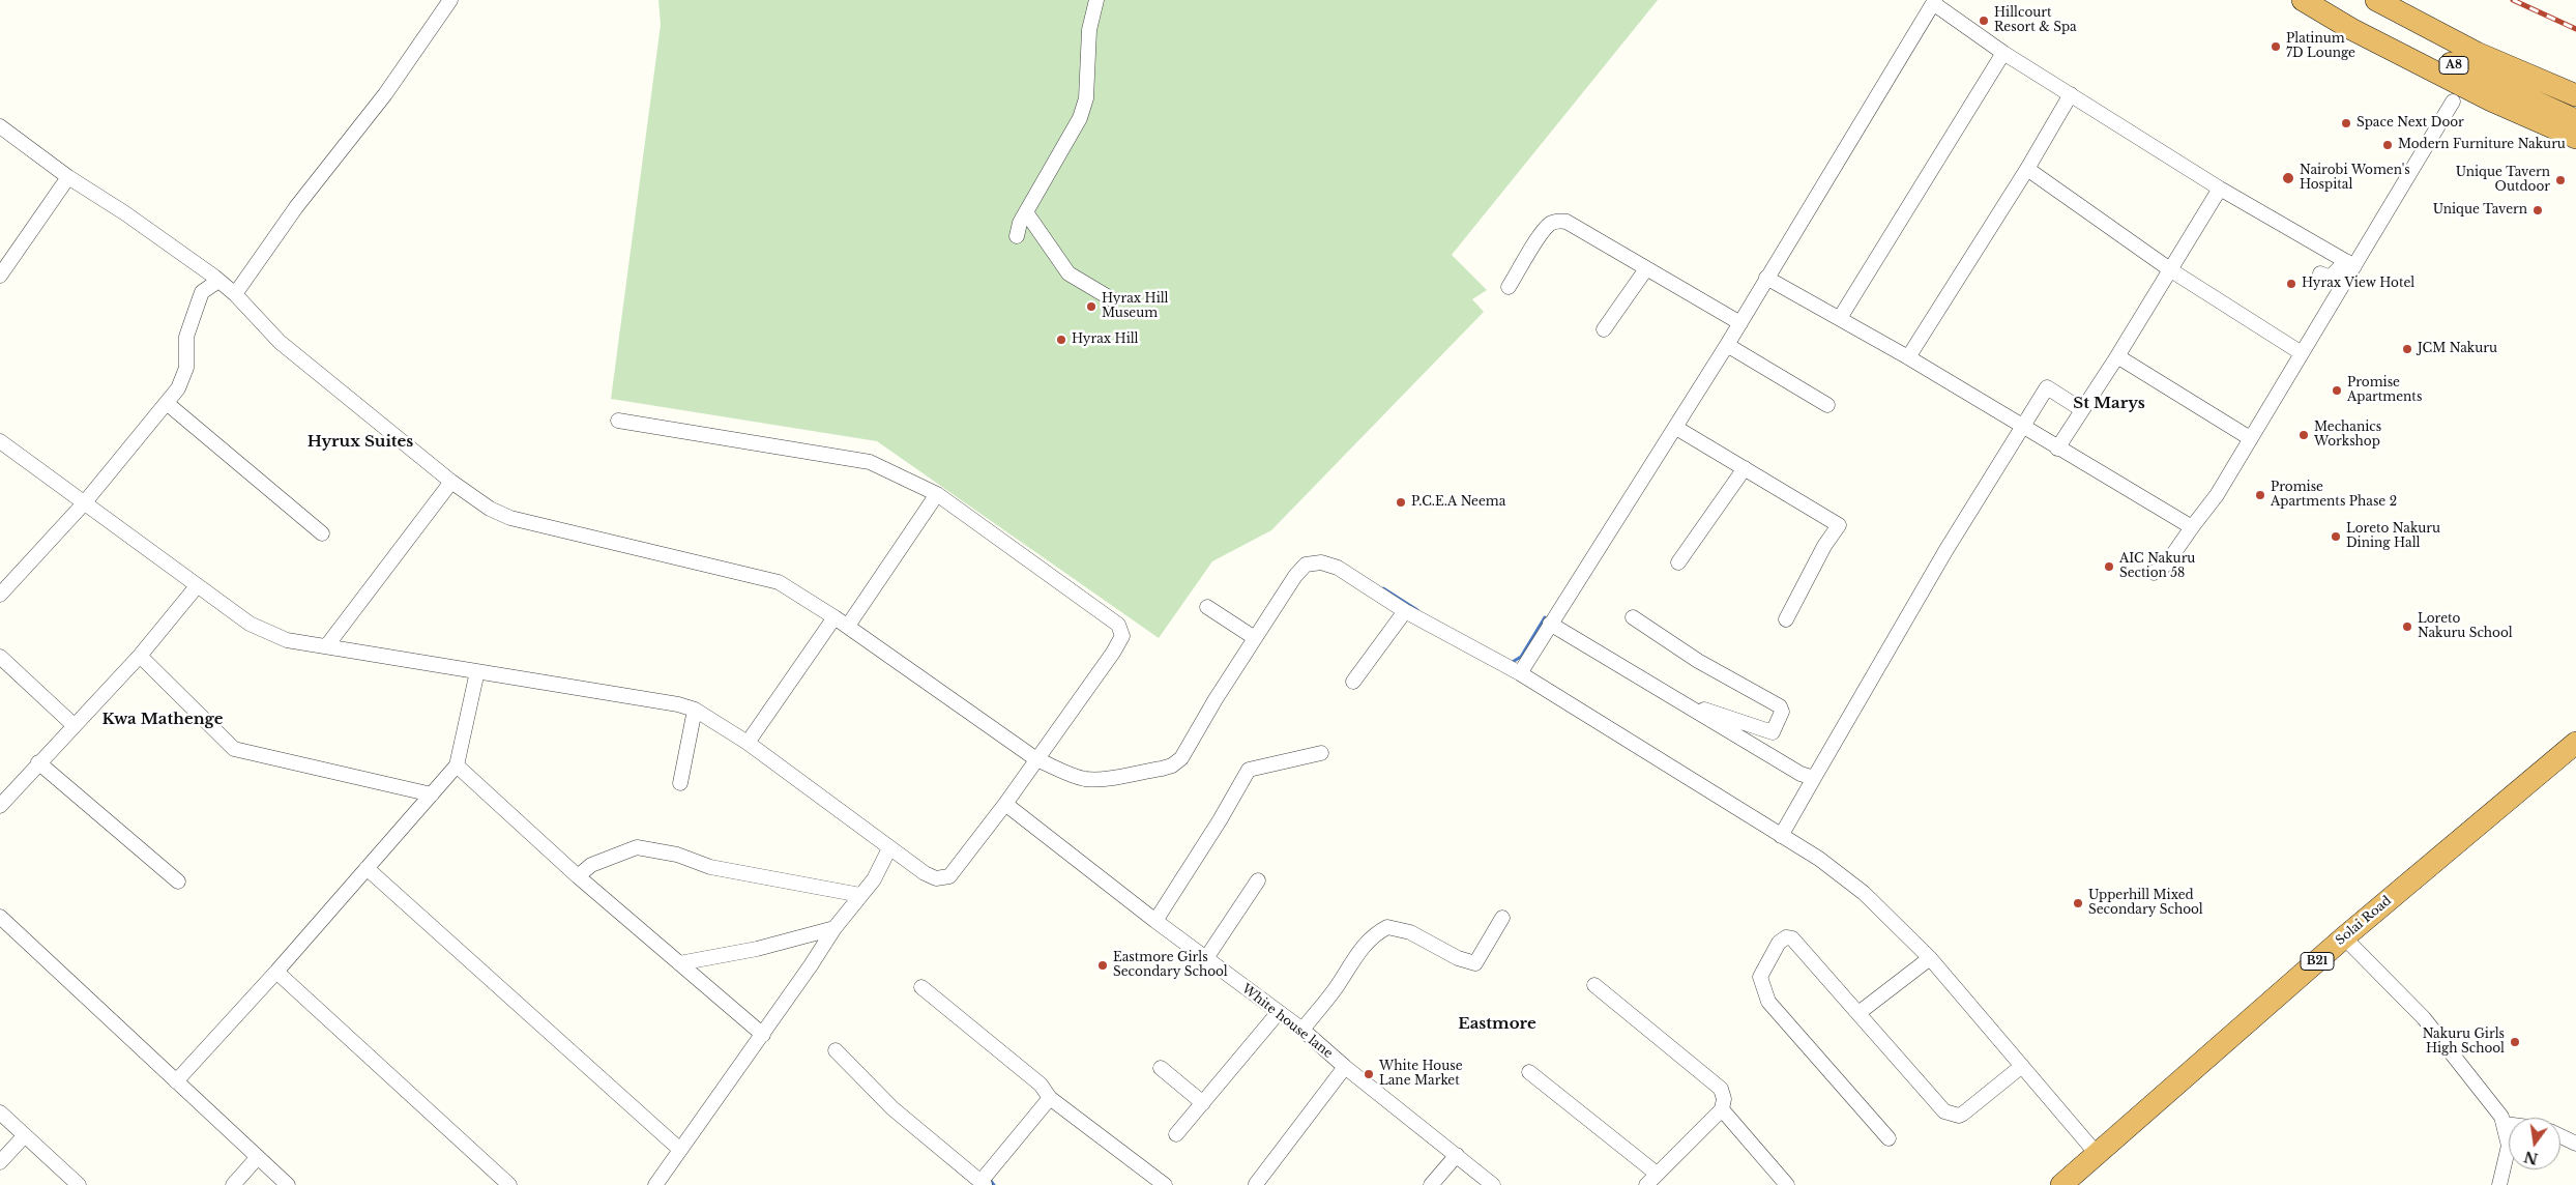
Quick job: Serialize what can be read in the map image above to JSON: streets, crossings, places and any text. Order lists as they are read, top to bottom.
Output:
{
  "streets": {
    "highway": ["A8", "Solai Road", "B21"],
    "street": ["White house lane"]
  },
  "districts": [
    "St Marys",
    "Hyrux Suites",
    "Kwa Mathenge",
    "Eastmore"
  ],
  "places": [
    "Hillcourt Resort & Spa",
    "Platinum 7D Lounge",
    "Space Next Door",
    "Modern Furniture Nakuru",
    "Nairobi Women's Hospital",
    "Unique Tavern Outdoor",
    "Unique Tavern",
    "Hyrax View Hotel",
    "Hyrax Hill Museum",
    "Hyrax Hill",
    "JCM Nakuru",
    "Promise Apartments",
    "Mechanics Workshop",
    "Promise Apartments Phase 2",
    "P.C.E.A Neema",
    "Loreto Nakuru Dining Hall",
    "AIC Nakuru Section 58",
    "Loreto Nakuru School",
    "Upperhill Mixed Secondary School",
    "Eastmore Girls Secondary School",
    "Nakuru Girls High School",
    "White House Lane Market"
  ],
  "north": "bottom"
}
